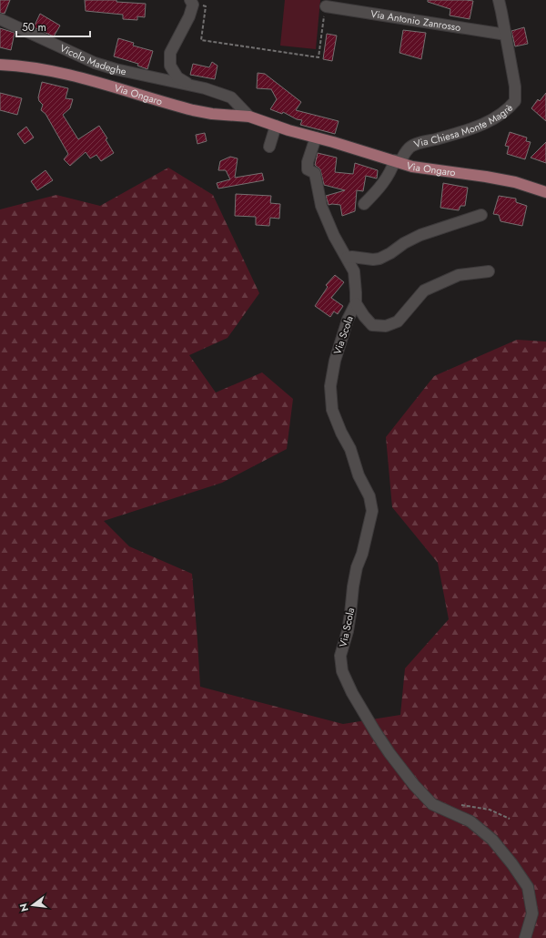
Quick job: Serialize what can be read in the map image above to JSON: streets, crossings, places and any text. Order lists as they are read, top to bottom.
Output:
{
  "streets": {
    "main road": ["Via Ongaro"],
    "street": [
      "Via Antonio Zanrosso",
      "Vicolo Madeghe",
      "Via Chiesa Monte Magrè",
      "Via Scola"
    ]
  },
  "crossings": [
    ["Via Antonio Zanrosso", "Via Chiesa Monte Magrè"],
    ["Vicolo Madeghe", "Via Ongaro"],
    ["Via Ongaro", "Via Chiesa Monte Magrè"],
    ["Via Ongaro", "Via Scola"]
  ],
  "scale_bar": "50 m",
  "north": "left"
}
